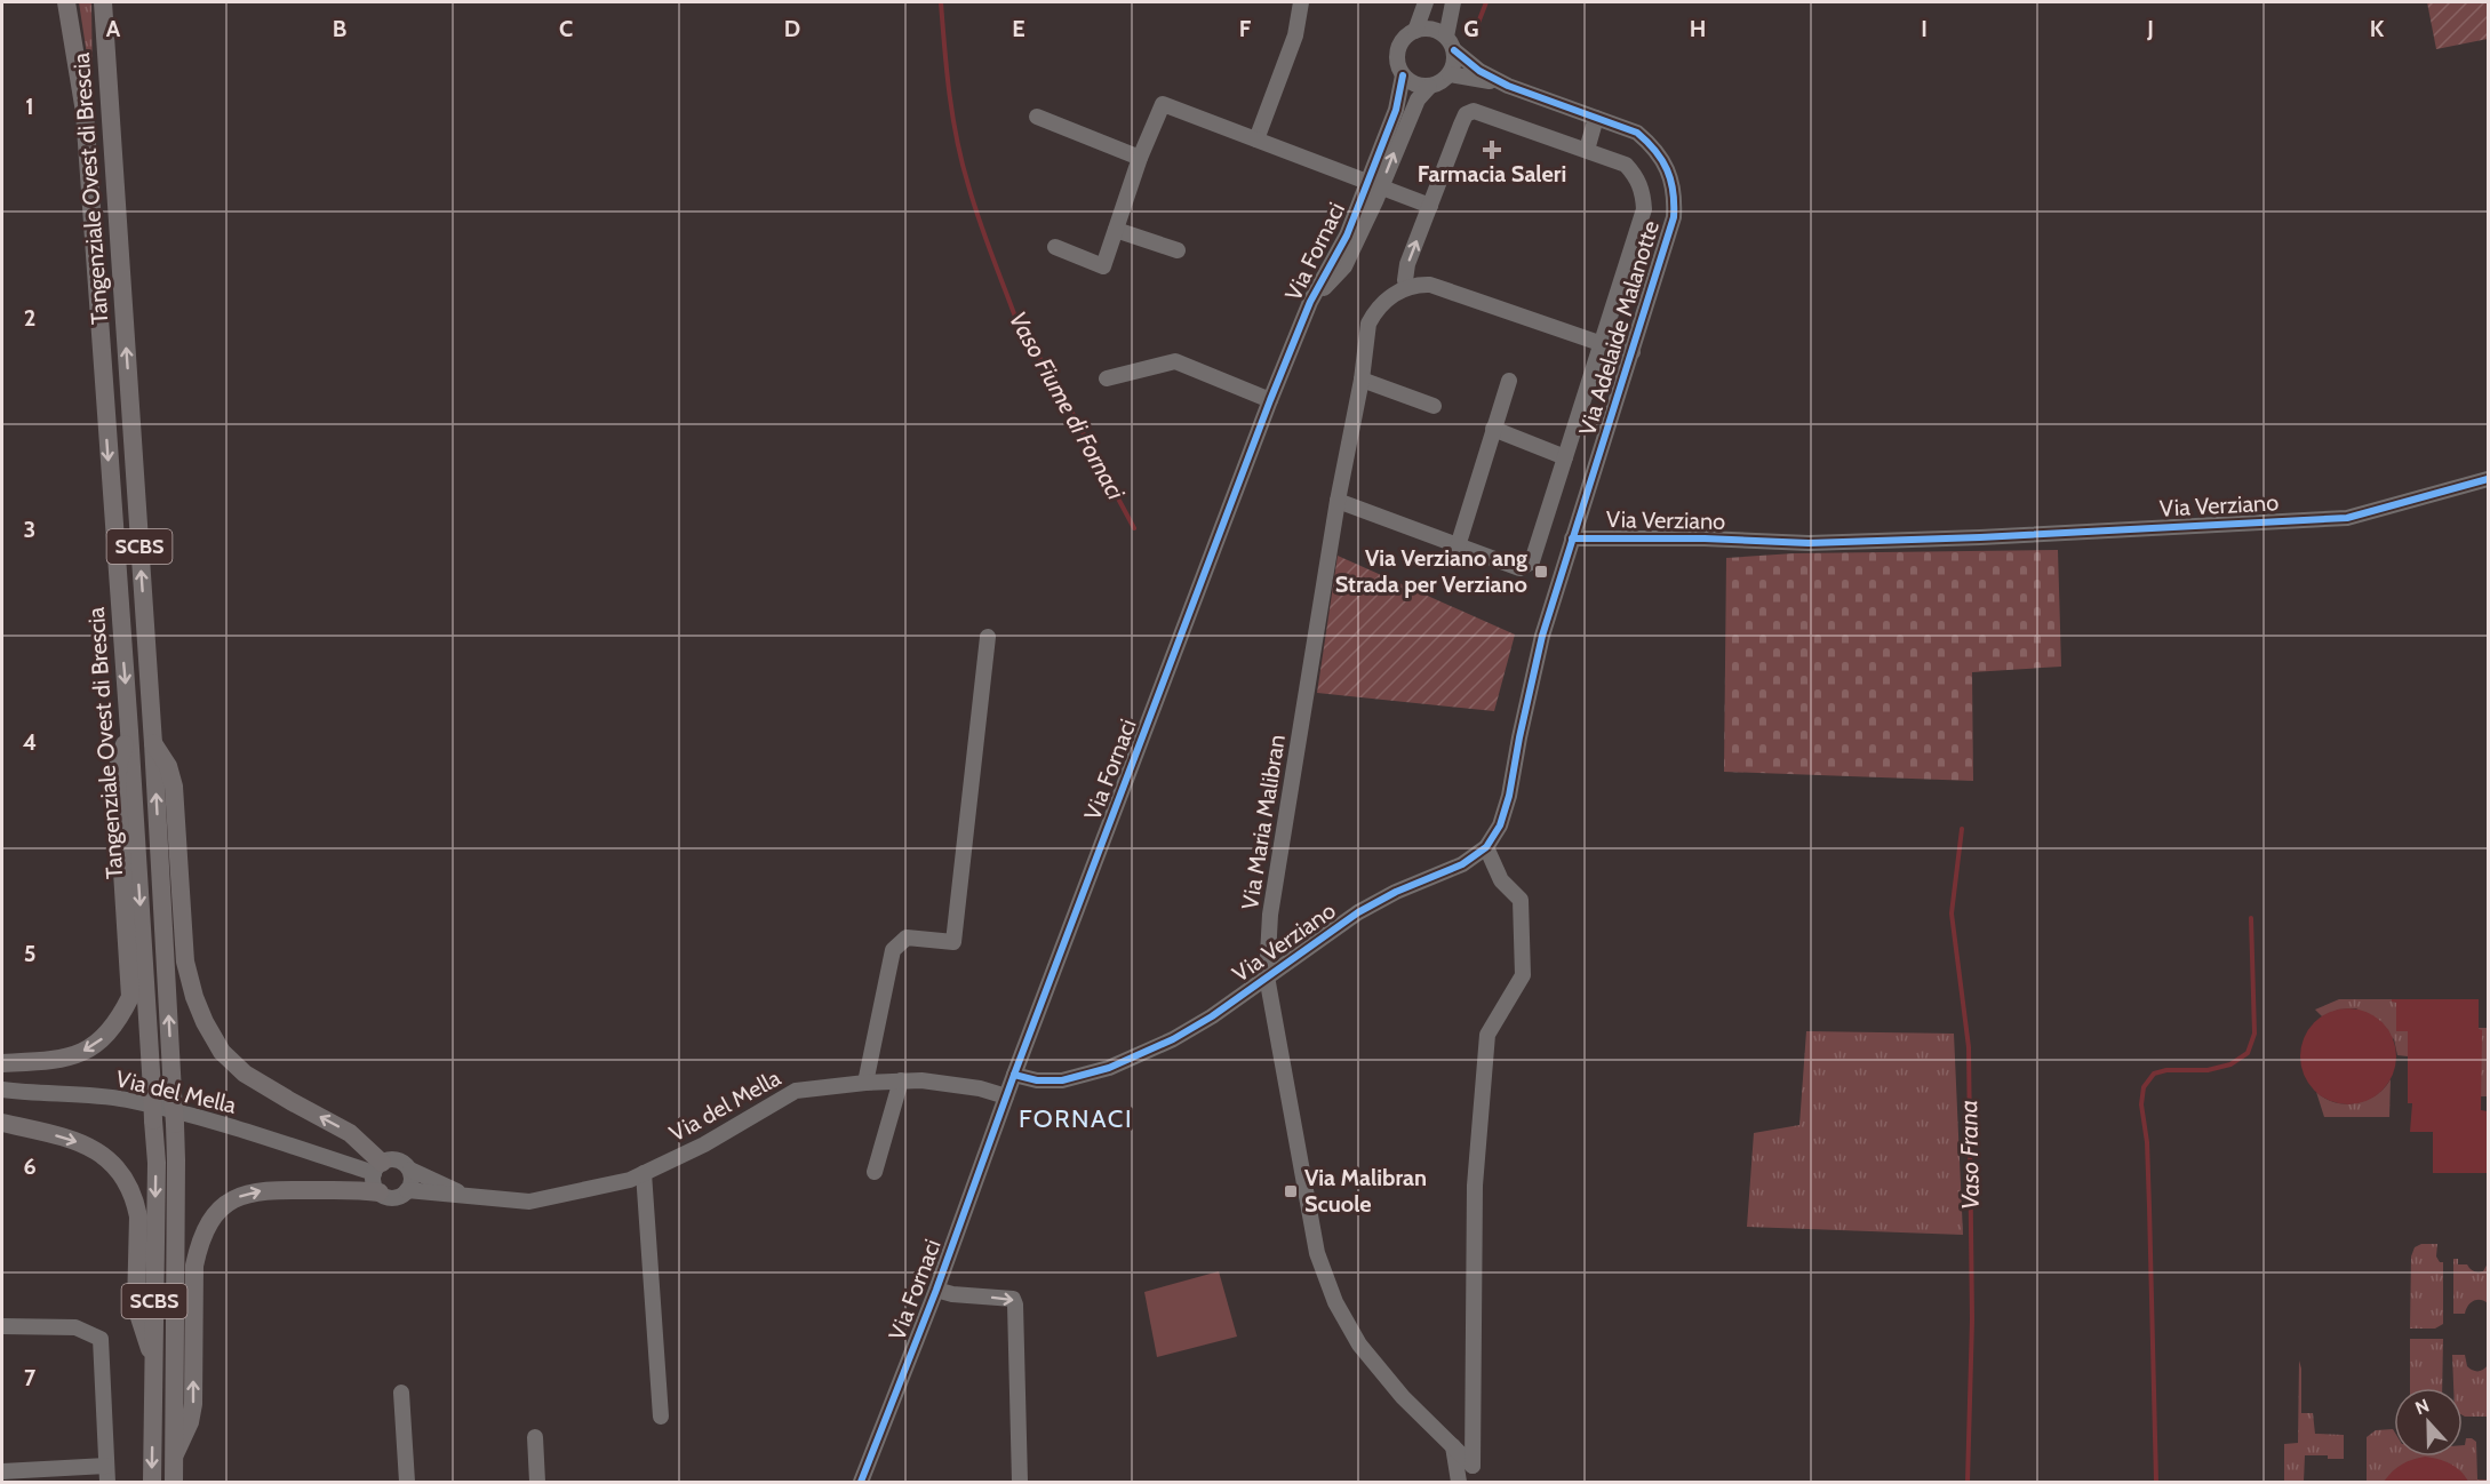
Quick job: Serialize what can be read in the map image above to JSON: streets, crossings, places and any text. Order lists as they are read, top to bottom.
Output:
{
  "streets": {
    "main road": ["Tangenziale Ovest di Brescia", "SCBS"],
    "street": [
      "Via Fornaci",
      "Via Adelaide Malanotte",
      "Via Verziano",
      "Via Maria Malibran",
      "Via del Mella"
    ]
  },
  "crossings": [
    ["Via Fornaci", "Via Adelaide Malanotte"],
    ["Via Fornaci", "Via Verziano"],
    ["Via Fornaci", "Via del Mella"],
    ["Via Adelaide Malanotte", "Via Verziano"],
    ["Via Adelaide Malanotte", "Via Maria Malibran"],
    ["Via Verziano", "Via Maria Malibran"]
  ],
  "districts": ["FORNACI"],
  "water": ["Vaso Fiume di Fornaci", "Vaso Frana"],
  "places": {
    "health": ["Farmacia Saleri"],
    "transit": ["Via Verziano ang Strada per Verziano", "Via Malibran Scuole"]
  },
  "north": "top",
  "grid": {
    "columns": [
      "A",
      "B",
      "C",
      "D",
      "E",
      "F",
      "G",
      "H",
      "I",
      "J",
      "K"
    ],
    "rows": [
      "1",
      "2",
      "3",
      "4",
      "5",
      "6",
      "7"
    ]
  }
}
